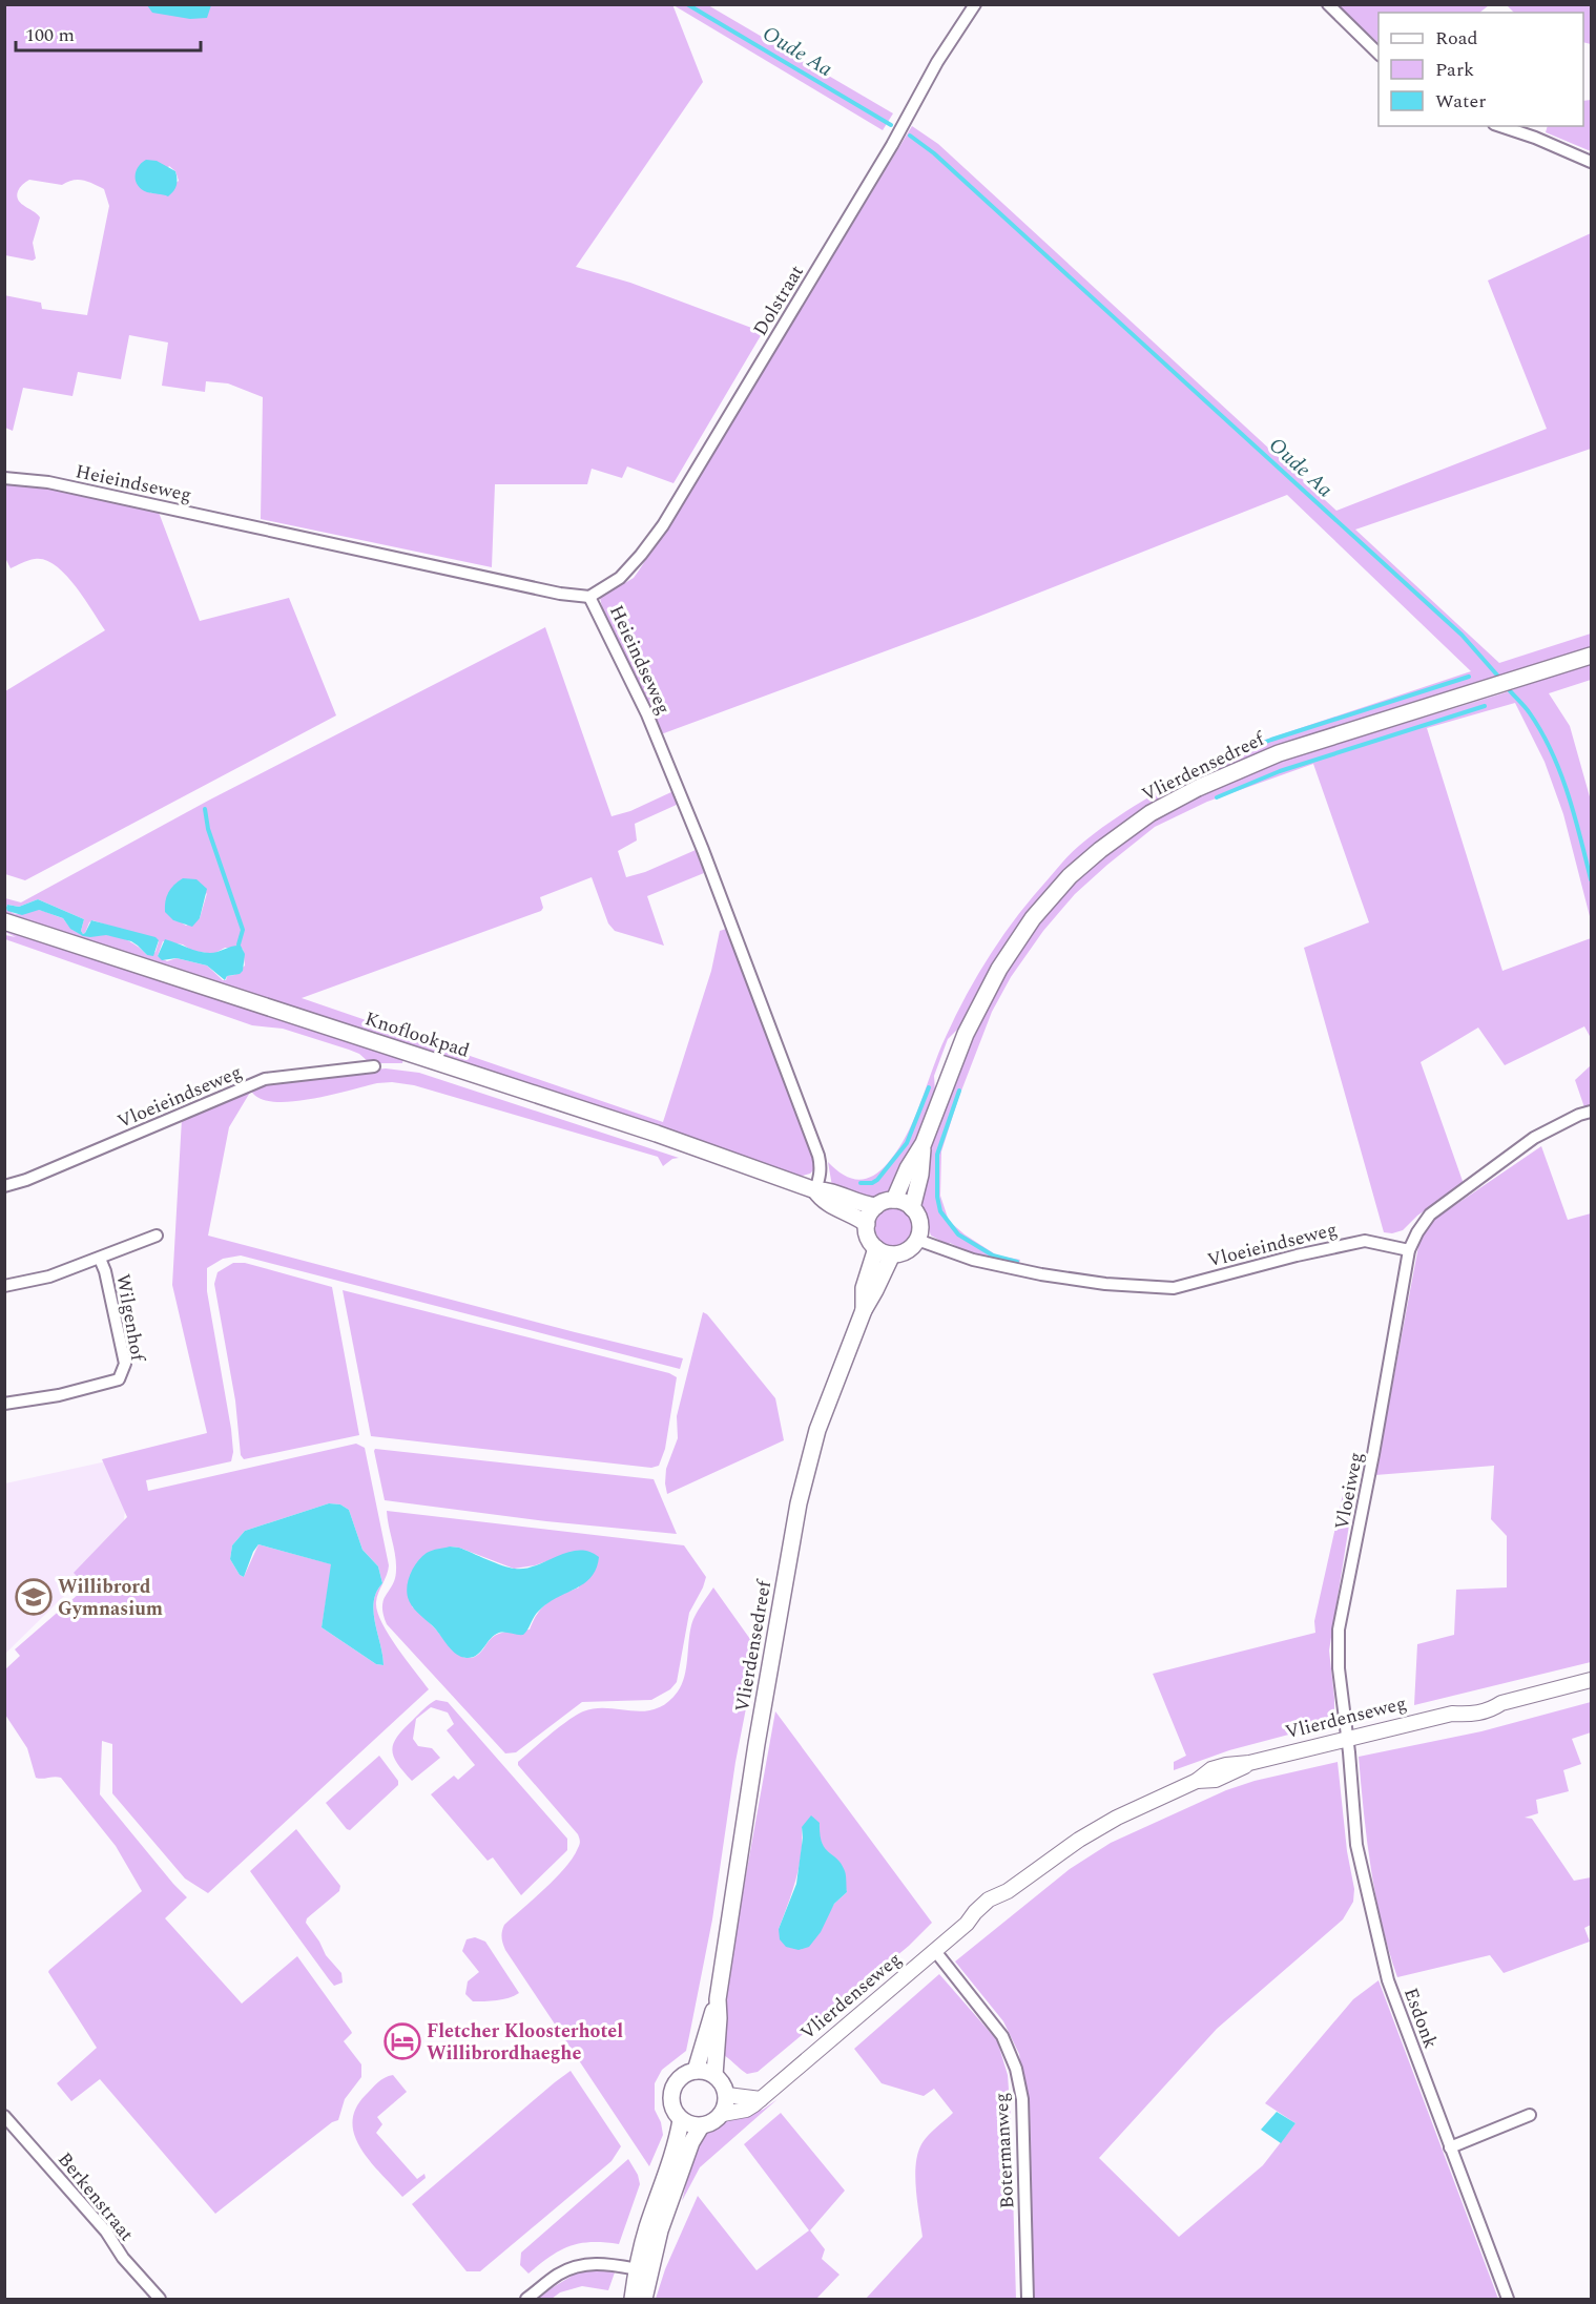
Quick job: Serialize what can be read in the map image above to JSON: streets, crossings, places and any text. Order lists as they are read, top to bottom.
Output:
{
  "streets": {
    "main road": ["Vlierdensedreef", "Knoflookpad"],
    "street": [
      "Dolstraat",
      "Heieindseweg",
      "Vloeieindseweg",
      "Wilgenhof",
      "Vloeiweg",
      "Vlierdenseweg",
      "Esdonk",
      "Botermanweg",
      "Berkenstraat"
    ]
  },
  "crossings": [
    ["Dolstraat", "Heieindseweg"],
    ["Heieindseweg", "Knoflookpad"],
    ["Vlierdensedreef", "Knoflookpad"],
    ["Vlierdensedreef", "Vloeieindseweg"],
    ["Vlierdensedreef", "Vlierdenseweg"],
    ["Knoflookpad", "Vloeieindseweg"],
    ["Vloeieindseweg", "Vloeiweg"],
    ["Vloeiweg", "Vlierdenseweg"],
    ["Vloeiweg", "Esdonk"],
    ["Vlierdenseweg", "Esdonk"],
    ["Vlierdenseweg", "Botermanweg"]
  ],
  "water": ["Oude Aa"],
  "places": {
    "school or university": ["Willibrord Gymnasium"],
    "hotel": ["Fletcher Kloosterhotel Willibrordhaeghe"]
  },
  "legend": ["Road", "Park", "Water"],
  "scale_bar": "100 m"
}
